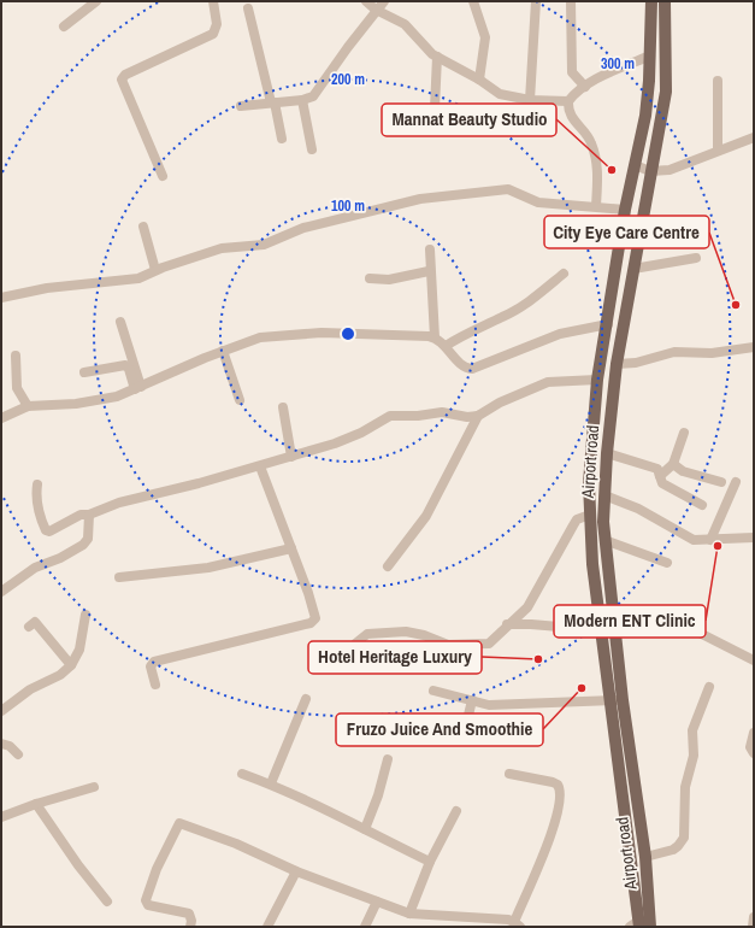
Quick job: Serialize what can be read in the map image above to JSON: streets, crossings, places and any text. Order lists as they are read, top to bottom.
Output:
{
  "streets": {
    "main road": ["Airport road"]
  },
  "places": [
    "Mannat Beauty Studio",
    "City Eye Care Centre",
    "Modern ENT Clinic",
    "Hotel Heritage Luxury",
    "Fruzo Juice And Smoothie"
  ],
  "rings": ["300 m", "200 m", "100 m"]
}
